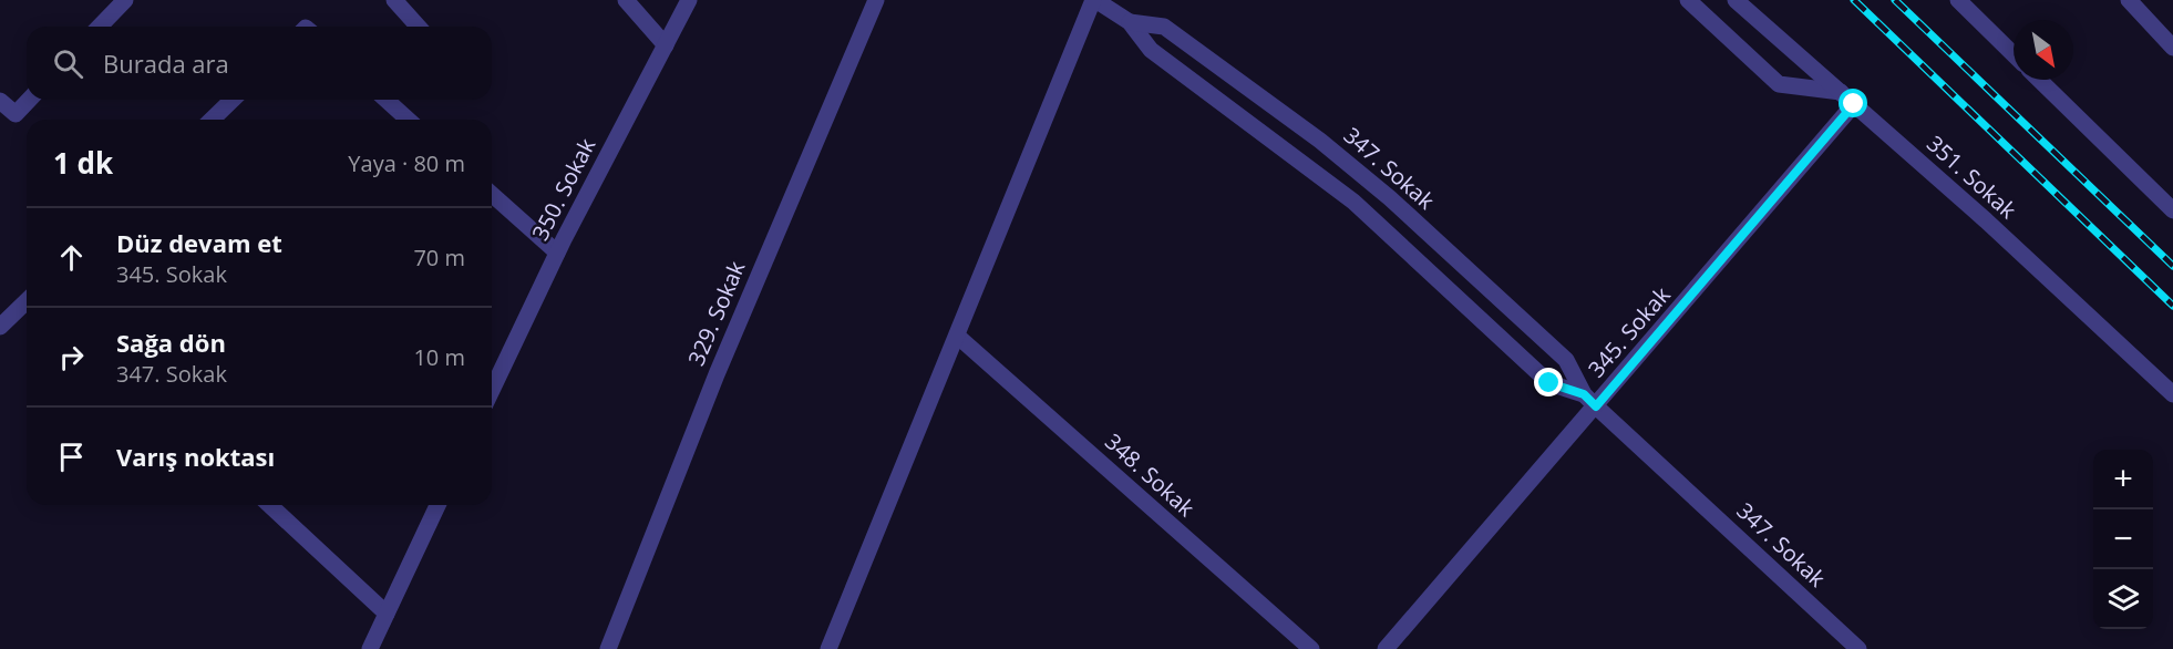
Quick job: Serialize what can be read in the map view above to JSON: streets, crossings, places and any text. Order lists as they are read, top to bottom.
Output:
{
  "streets": {
    "street": [
      "347. Sokak",
      "351. Sokak",
      "350. Sokak",
      "329. Sokak",
      "345. Sokak",
      "348. Sokak"
    ]
  },
  "crossings": [
    ["347. Sokak", "345. Sokak"],
    ["351. Sokak", "345. Sokak"]
  ],
  "north": "bottom right",
  "page": {
    "search": "Burada ara",
    "heading": ["1 dk", "Yaya · 80 m"],
    "list": [
      ["Düz devam et", "345. Sokak", "70 m"],
      ["Sağa dön", "347. Sokak", "10 m"],
      "Varış noktası"
    ],
    "map_buttons": ["+", "−"]
  }
}
